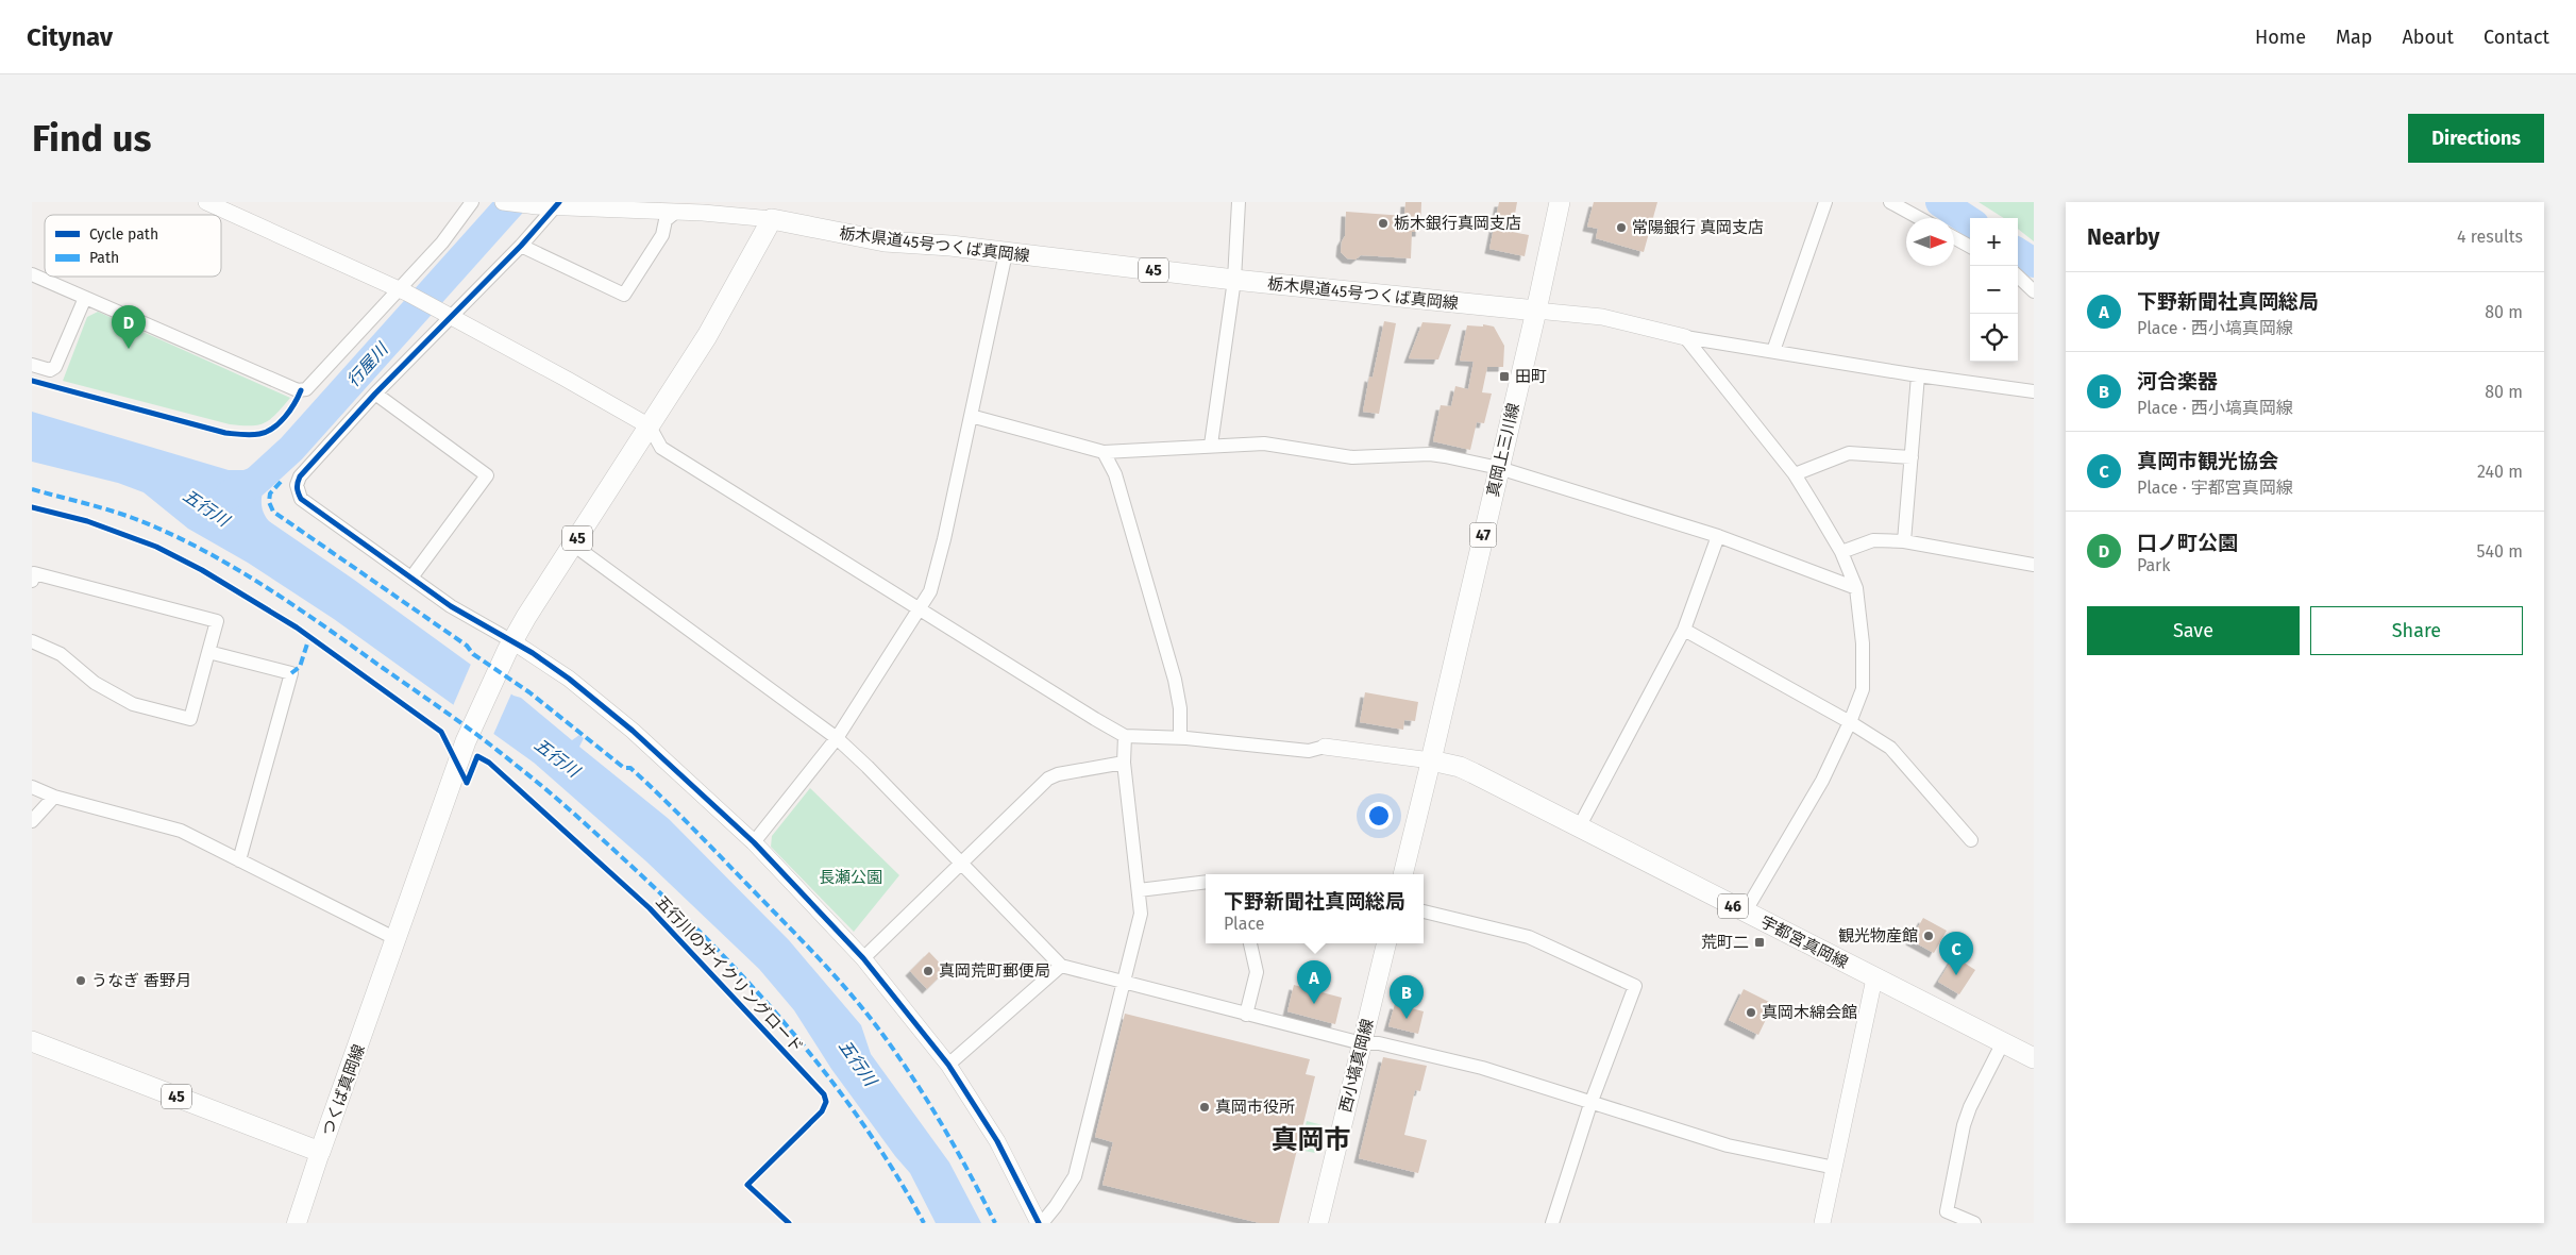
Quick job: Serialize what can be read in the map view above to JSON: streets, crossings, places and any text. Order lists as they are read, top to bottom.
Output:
{
  "streets": {
    "main road": [
      "栃木県道45号つくば真岡線",
      "45",
      "真岡上三川線",
      "47",
      "46",
      "宇都宮真岡線",
      "西小塙真岡線",
      "つくば真岡線"
    ],
    "cycle path": ["五行川のサイクリングロード"]
  },
  "crossings": [
    ["栃木県道45号つくば真岡線", "45"],
    ["栃木県道45号つくば真岡線", "真岡上三川線"],
    ["45", "つくば真岡線"],
    ["真岡上三川線", "宇都宮真岡線"]
  ],
  "districts": ["真岡市"],
  "water": ["行屋川", "五行川"],
  "parks": ["長瀬公園"],
  "places": {
    "other": [
      "栃木銀行真岡支店",
      "常陽銀行 真岡支店",
      "観光物産館",
      "真岡荒町郵便局",
      "うなぎ 香野月",
      "真岡木綿会館",
      "真岡市役所"
    ],
    "transit": ["田町", "荒町二"]
  },
  "legend": ["Cycle path", "Path"],
  "north": "right",
  "page": {
    "header": "Citynav",
    "nav": [
      "Home",
      "Map",
      "About",
      "Contact"
    ],
    "buttons": [
      "Directions",
      ["Save", "Share"]
    ],
    "title": "Find us",
    "heading": ["Nearby", "4 results"],
    "map_buttons": ["+", "−"],
    "list": [
      {
        "mark": "A",
        "name": "下野新聞社真岡総局",
        "note": "Place · 西小塙真岡線",
        "value": "80 m"
      },
      {
        "mark": "B",
        "name": "河合楽器",
        "note": "Place · 西小塙真岡線",
        "value": "80 m"
      },
      {
        "mark": "C",
        "name": "真岡市観光協会",
        "note": "Place · 宇都宮真岡線",
        "value": "240 m"
      },
      {
        "mark": "D",
        "name": "口ノ町公園",
        "note": "Park",
        "value": "540 m"
      }
    ],
    "pins": [
      "D",
      "C",
      "A",
      "B"
    ],
    "popup": ["下野新聞社真岡総局", "Place"]
  }
}
